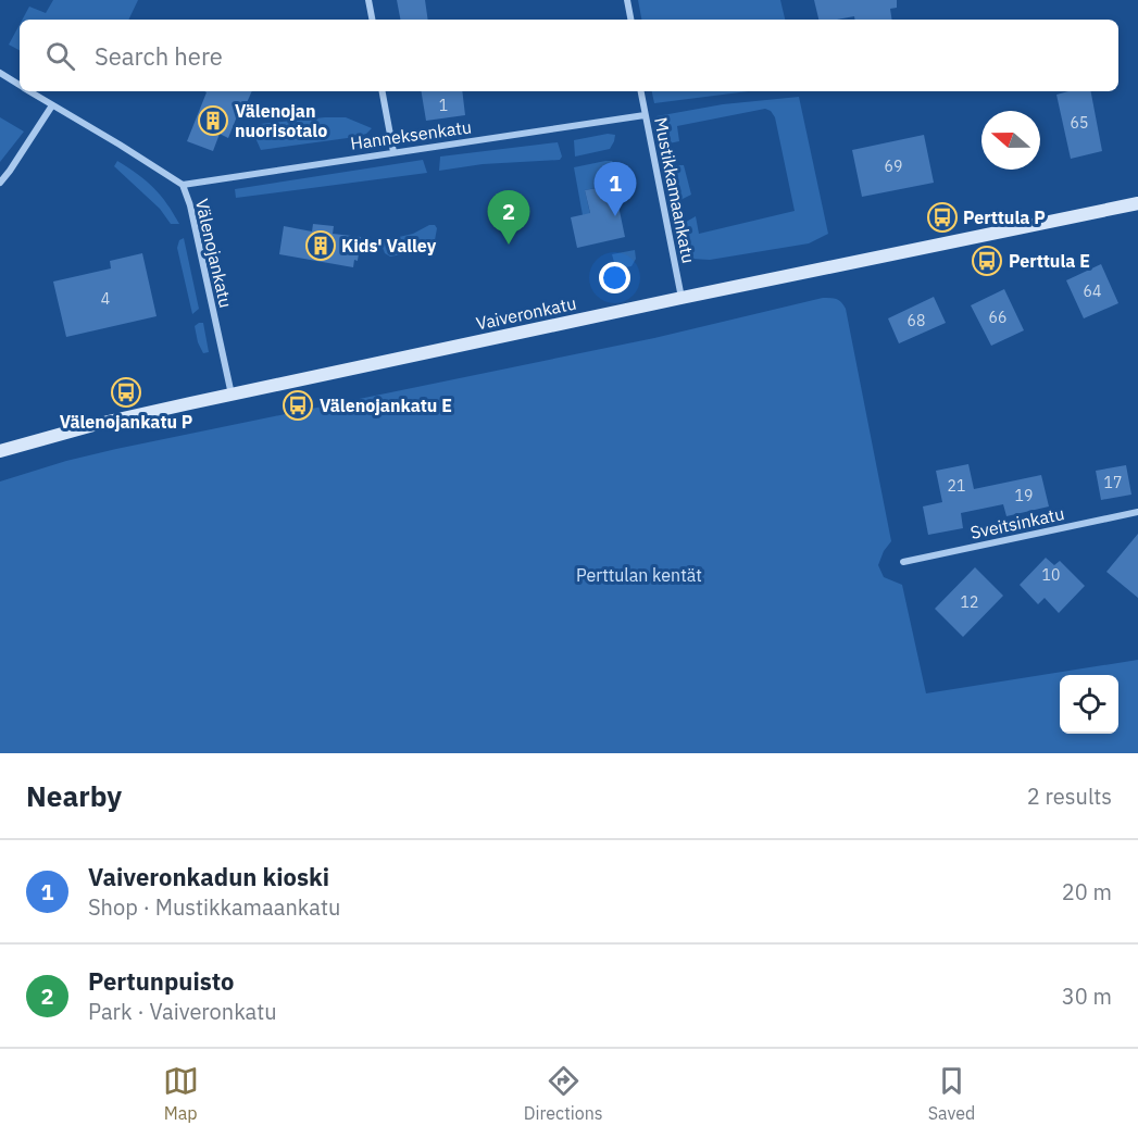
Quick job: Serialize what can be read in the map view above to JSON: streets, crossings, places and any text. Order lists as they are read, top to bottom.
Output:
{
  "streets": {
    "main road": ["Vaiveronkatu"],
    "street": [
      "Hanneksenkatu",
      "Mustikkamaankatu",
      "Välenojankatu",
      "Sveitsinkatu"
    ]
  },
  "crossings": [
    ["Hanneksenkatu", "Mustikkamaankatu"],
    ["Hanneksenkatu", "Välenojankatu"],
    ["Mustikkamaankatu", "Vaiveronkatu"],
    ["Välenojankatu", "Vaiveronkatu"]
  ],
  "parks": ["Perttulan kentät"],
  "places": {
    "building": ["Välenojan nuorisotalo", "Kids' Valley"],
    "bus stop": [
      "Perttula P",
      "Perttula E",
      "Välenojankatu P",
      "Välenojankatu E"
    ]
  },
  "house_numbers": [
    "1",
    "65",
    "69",
    "64",
    "4",
    "66",
    "68",
    "17",
    "21",
    "19",
    "10",
    "12"
  ],
  "north": "left",
  "page": {
    "search": "Search here",
    "pins": ["1", "2"],
    "heading": ["Nearby", "2 results"],
    "list": [
      {
        "mark": "1",
        "name": "Vaiveronkadun kioski",
        "note": "Shop · Mustikkamaankatu",
        "value": "20 m"
      },
      {
        "mark": "2",
        "name": "Pertunpuisto",
        "note": "Park · Vaiveronkatu",
        "value": "30 m"
      }
    ],
    "nav": ["Map", "Directions", "Saved"]
  }
}
